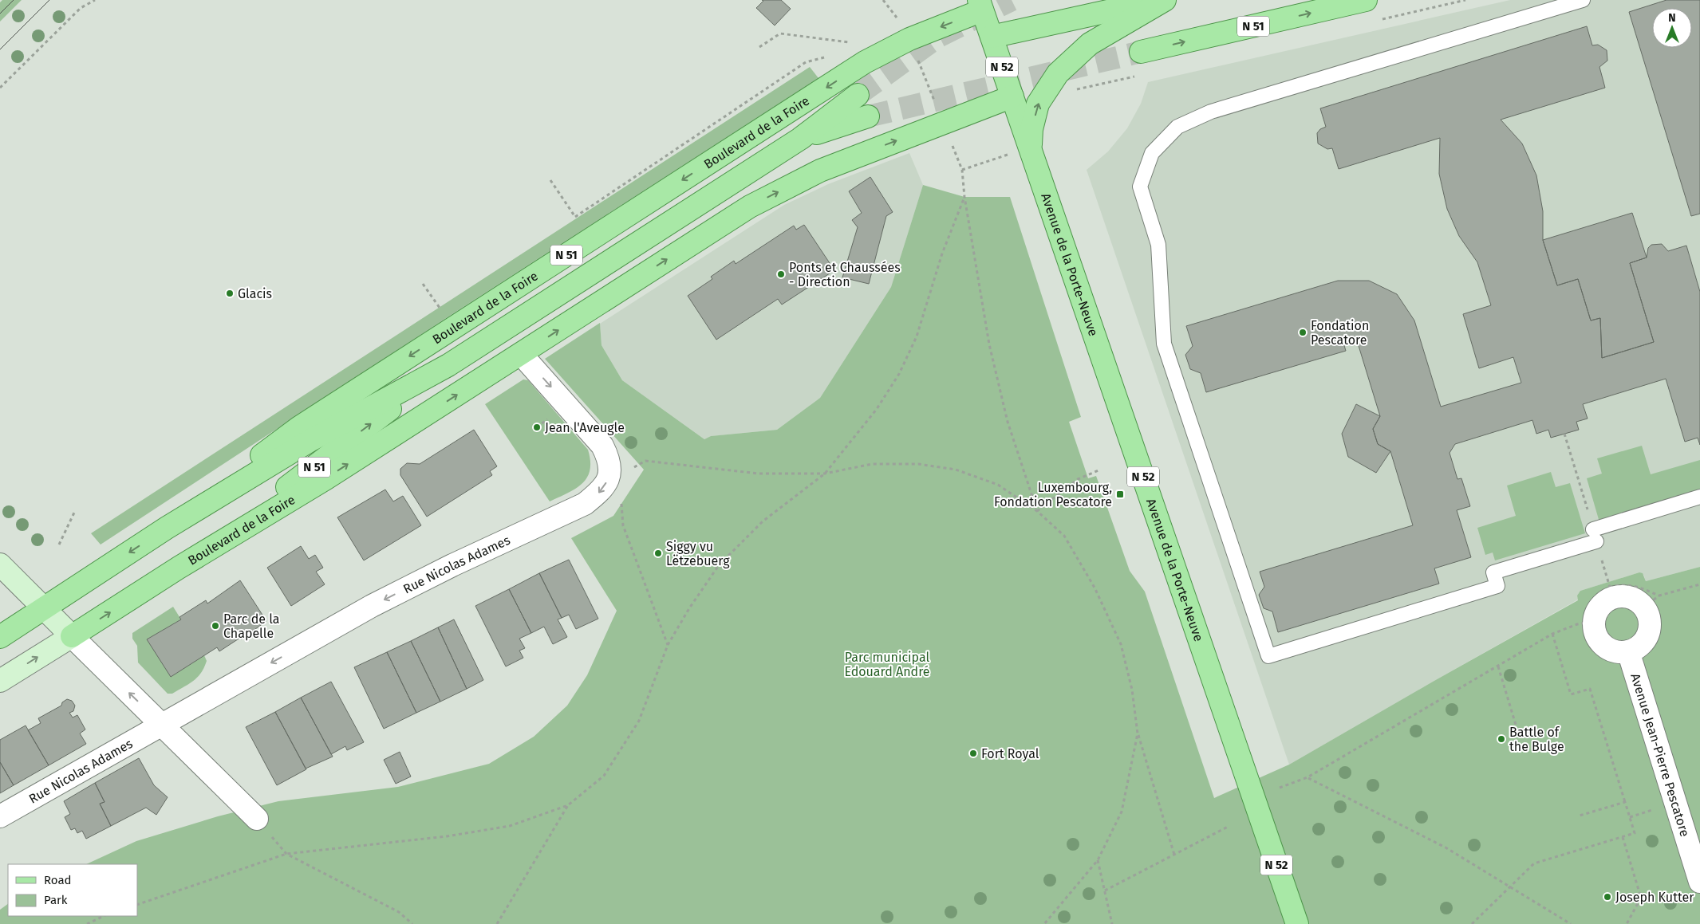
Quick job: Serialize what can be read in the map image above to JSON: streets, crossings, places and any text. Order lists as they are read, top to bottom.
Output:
{
  "streets": {
    "main road": [
      "N 51",
      "N 52",
      "Boulevard de la Foire",
      "Avenue de la Porte-Neuve"
    ],
    "street": ["Rue Nicolas Adames", "Avenue Jean-Pierre Pescatore"]
  },
  "crossings": [
    ["N 51", "Boulevard de la Foire"],
    ["N 52", "Boulevard de la Foire"],
    ["N 52", "Avenue de la Porte-Neuve"]
  ],
  "one_way": ["Rue Nicolas Adames"],
  "parks": ["Parc municipal Edouard André"],
  "places": {
    "other": [
      "Ponts et Chaussées - Direction",
      "Glacis",
      "Fondation Pescatore",
      "Jean l'Aveugle",
      "Siggy vu Lëtzebuerg",
      "Parc de la Chapelle",
      "Battle of the Bulge",
      "Fort Royal",
      "Joseph Kutter"
    ],
    "transit": ["Luxembourg, Fondation Pescatore"]
  },
  "legend": ["Road", "Park"],
  "north": "top"
}
